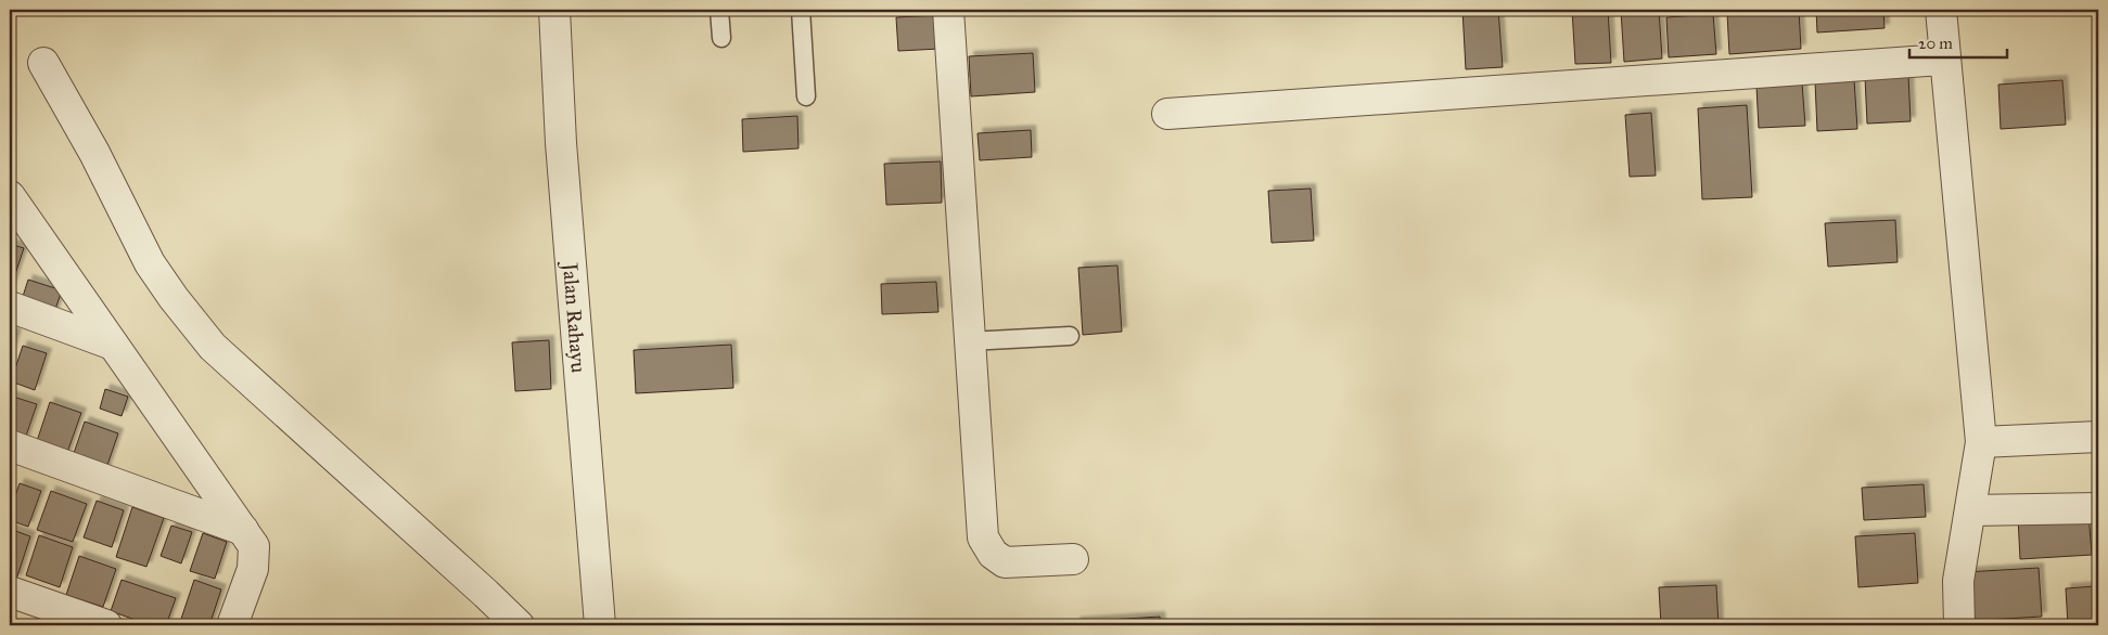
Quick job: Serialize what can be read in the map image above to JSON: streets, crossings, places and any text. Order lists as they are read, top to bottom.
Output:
{
  "streets": {
    "street": ["Jalan Rahayu"]
  },
  "scale_bar": "20 m"
}
